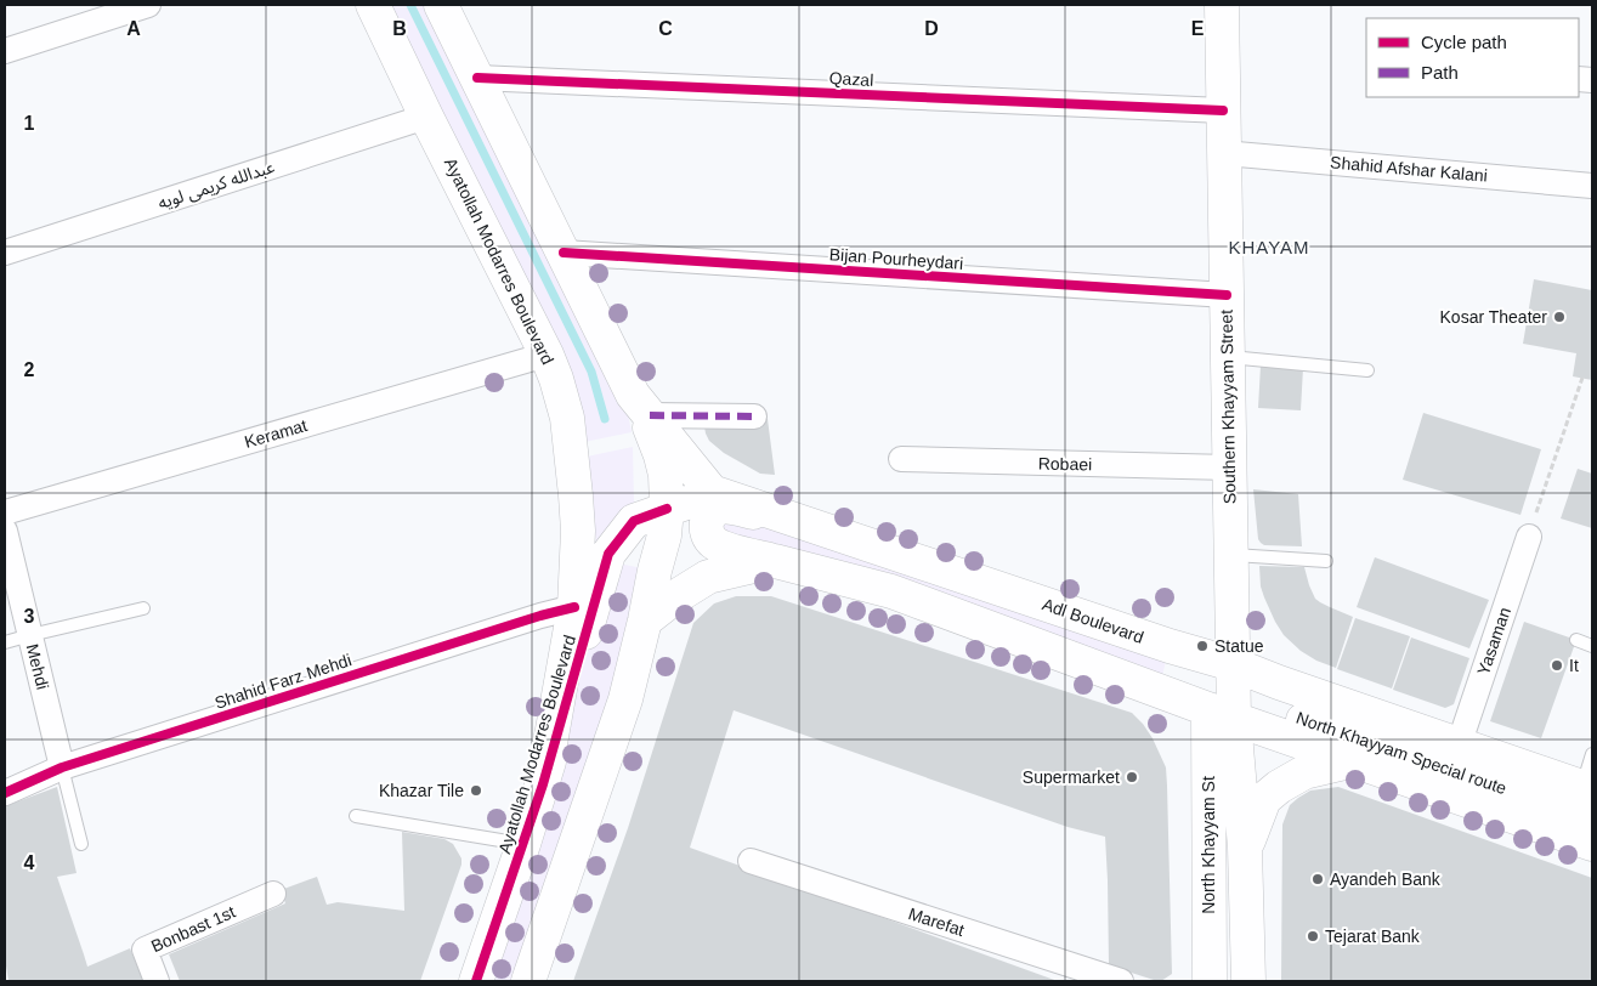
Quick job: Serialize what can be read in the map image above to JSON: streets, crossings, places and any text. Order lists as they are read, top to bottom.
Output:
{
  "streets": {
    "main road": [
      "Ayatollah Modarres Boulevard",
      "Southern Khayyam Street",
      "Adl Boulevard",
      "North Khayyam Special route",
      "North Khayyam St"
    ],
    "street": [
      "Qazal",
      "Shahid Afshar Kalani",
      "عبدالله کریمی لویه",
      "Bijan Pourheydari",
      "Keramat",
      "Robaei",
      "Yasaman",
      "Mehdi",
      "Shahid Farz Mehdi",
      "Marefat",
      "Bonbast 1st"
    ]
  },
  "crossings": [
    ["Qazal", "Southern Khayyam Street"],
    ["Shahid Afshar Kalani", "Southern Khayyam Street"],
    ["عبدالله کریمی لویه", "Ayatollah Modarres Boulevard"],
    ["Bijan Pourheydari", "Southern Khayyam Street"],
    ["Ayatollah Modarres Boulevard", "Keramat"],
    ["Ayatollah Modarres Boulevard", "Adl Boulevard"],
    ["Ayatollah Modarres Boulevard", "Shahid Farz Mehdi"],
    ["Southern Khayyam Street", "Robaei"],
    ["Southern Khayyam Street", "Adl Boulevard"],
    ["Southern Khayyam Street", "North Khayyam Special route"],
    ["Southern Khayyam Street", "North Khayyam St"],
    ["Adl Boulevard", "Yasaman"],
    ["Mehdi", "Shahid Farz Mehdi"],
    ["North Khayyam Special route", "North Khayyam St"]
  ],
  "districts": ["KHAYAM"],
  "places": [
    "Kosar Theater",
    "Statue",
    "It",
    "Supermarket",
    "Khazar Tile",
    "Ayandeh Bank",
    "Tejarat Bank"
  ],
  "legend": ["Cycle path", "Path"],
  "grid": {
    "columns": [
      "A",
      "B",
      "C",
      "D",
      "E"
    ],
    "rows": [
      "1",
      "2",
      "3",
      "4"
    ]
  }
}
